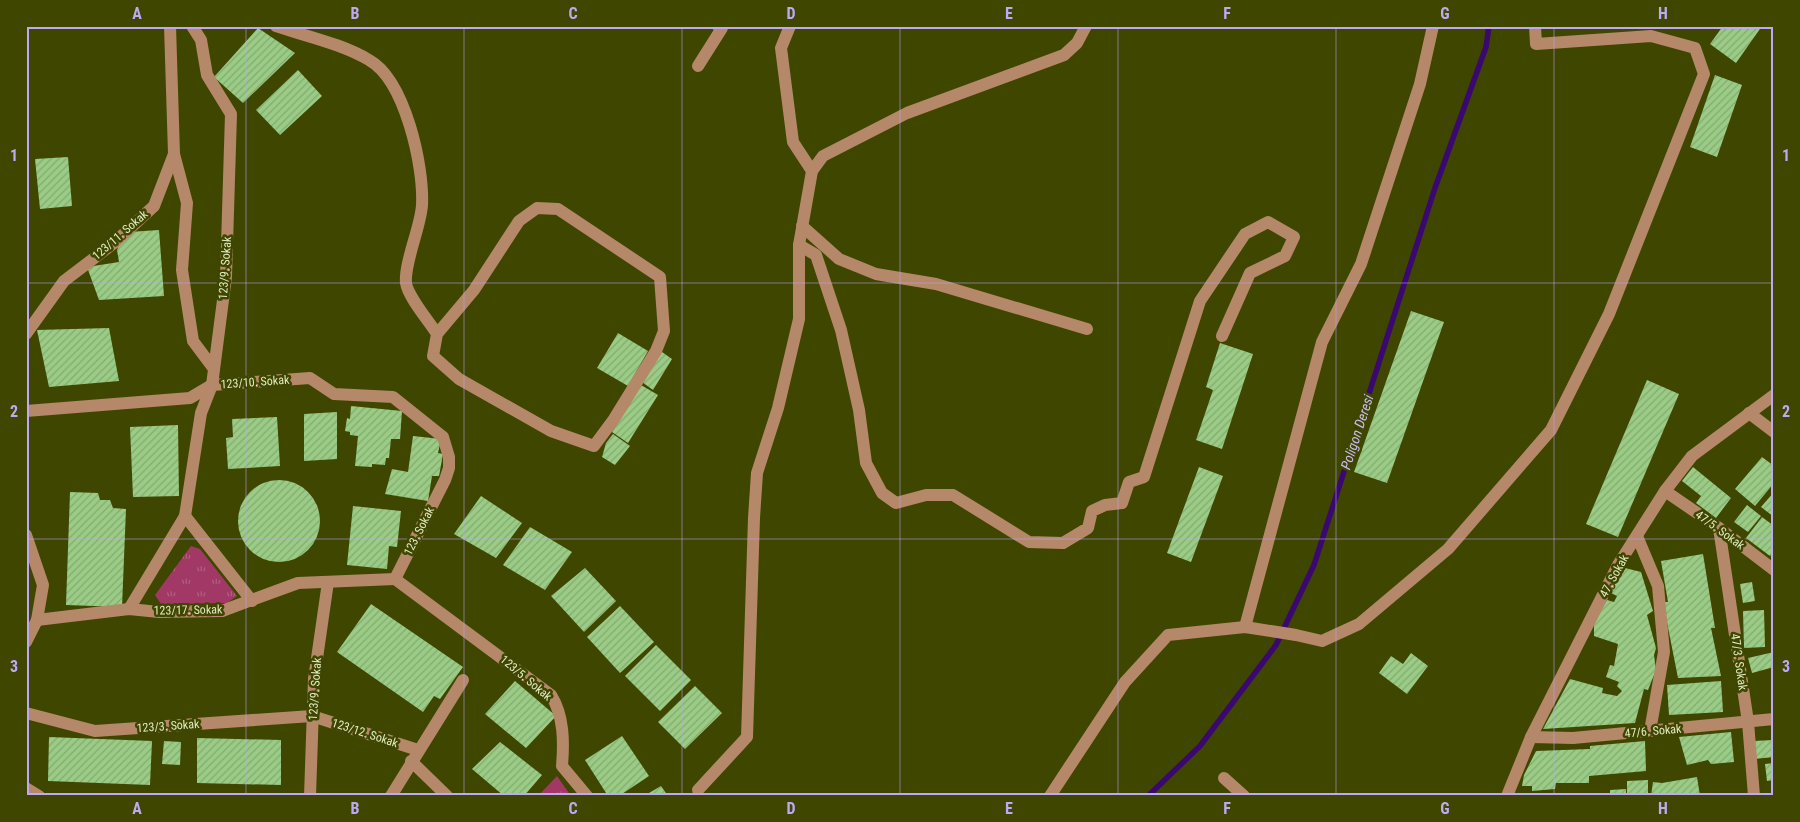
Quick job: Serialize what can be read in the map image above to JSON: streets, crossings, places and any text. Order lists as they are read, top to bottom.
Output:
{
  "streets": {
    "street": [
      "123/11. Sokak",
      "123/9. Sokak",
      "123/10. Sokak",
      "47/5. Sokak",
      "123. Sokak",
      "47. Sokak",
      "123/17. Sokak",
      "47/3. Sokak",
      "123/5. Sokak",
      "123/3. Sokak",
      "47/6. Sokak",
      "123/12. Sokak"
    ]
  },
  "crossings": [
    ["123/9. Sokak", "123/10. Sokak"],
    ["123/9. Sokak", "123/17. Sokak"],
    ["123/9. Sokak", "123/3. Sokak"],
    ["123/9. Sokak", "123/12. Sokak"],
    ["123/10. Sokak", "123. Sokak"],
    ["47/5. Sokak", "47. Sokak"],
    ["47/5. Sokak", "47/3. Sokak"],
    ["123. Sokak", "123/17. Sokak"],
    ["123. Sokak", "123/5. Sokak"],
    ["47. Sokak", "47/6. Sokak"],
    ["123/17. Sokak", "123/5. Sokak"],
    ["47/3. Sokak", "47/6. Sokak"],
    ["123/3. Sokak", "123/12. Sokak"]
  ],
  "water": ["Poligon Deresi"],
  "grid": {
    "columns": [
      "A",
      "B",
      "C",
      "D",
      "E",
      "F",
      "G",
      "H"
    ],
    "rows": ["1", "2", "3"]
  }
}
